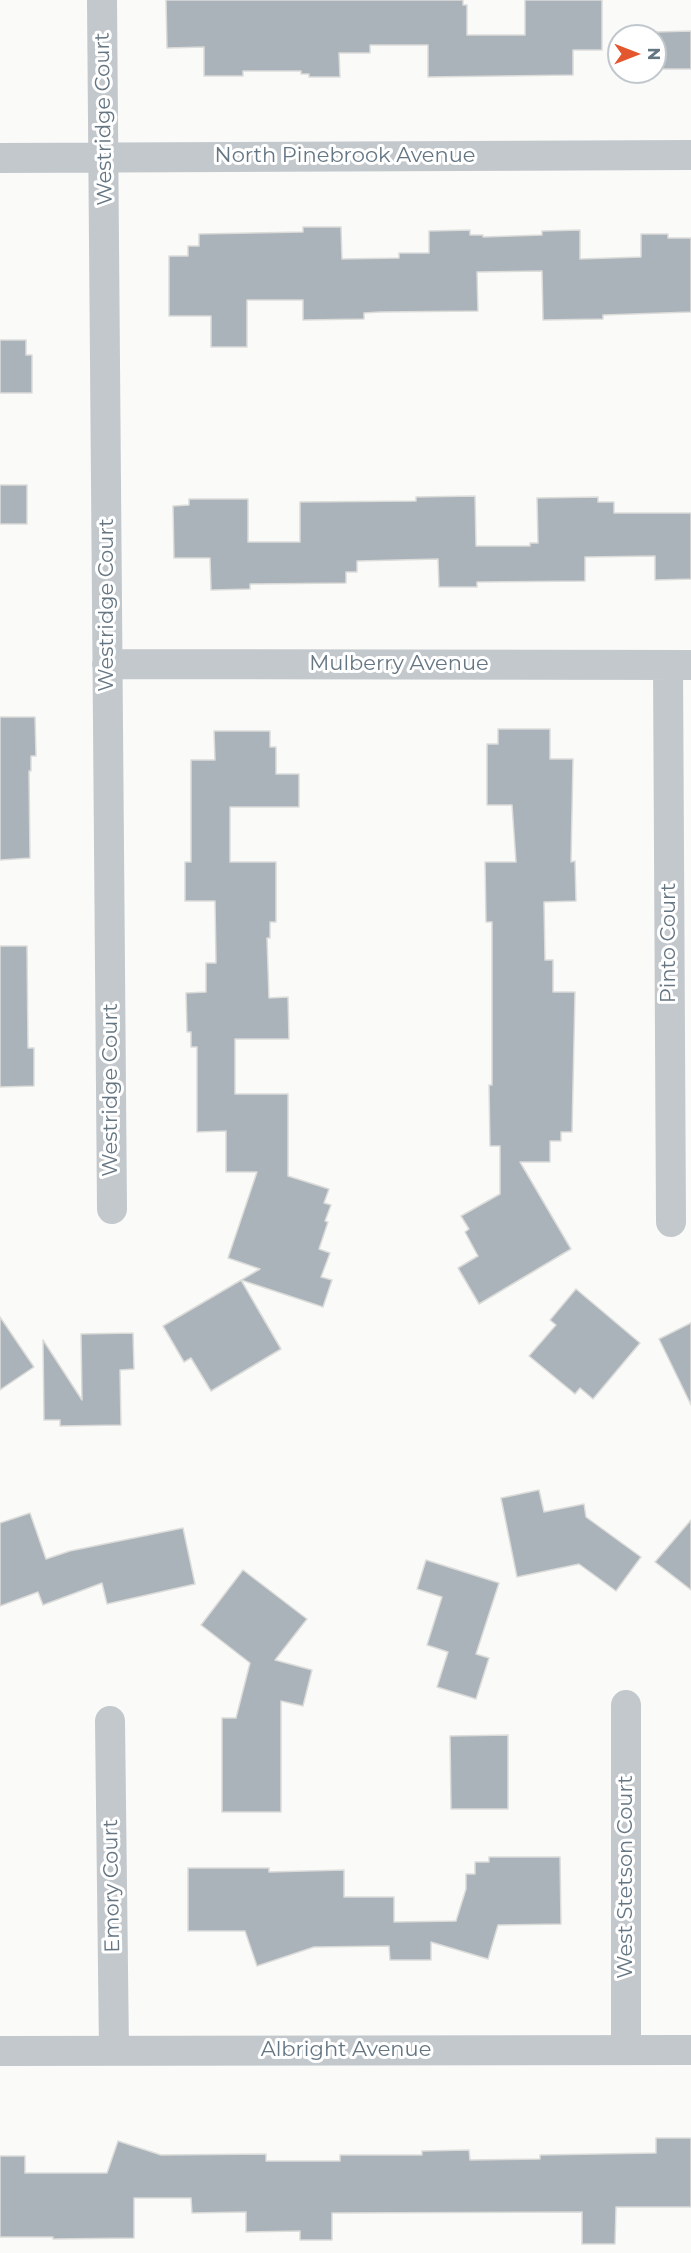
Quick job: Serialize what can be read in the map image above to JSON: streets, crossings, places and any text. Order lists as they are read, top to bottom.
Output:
{
  "streets": {
    "street": [
      "Westridge Court",
      "North Pinebrook Avenue",
      "Mulberry Avenue",
      "Pinto Court",
      "West Stetson Court",
      "Emory Court",
      "Albright Avenue"
    ]
  },
  "crossings": [
    ["Westridge Court", "North Pinebrook Avenue"],
    ["Westridge Court", "Mulberry Avenue"],
    ["Mulberry Avenue", "Pinto Court"],
    ["West Stetson Court", "Albright Avenue"],
    ["Emory Court", "Albright Avenue"]
  ],
  "north": "right"
}
